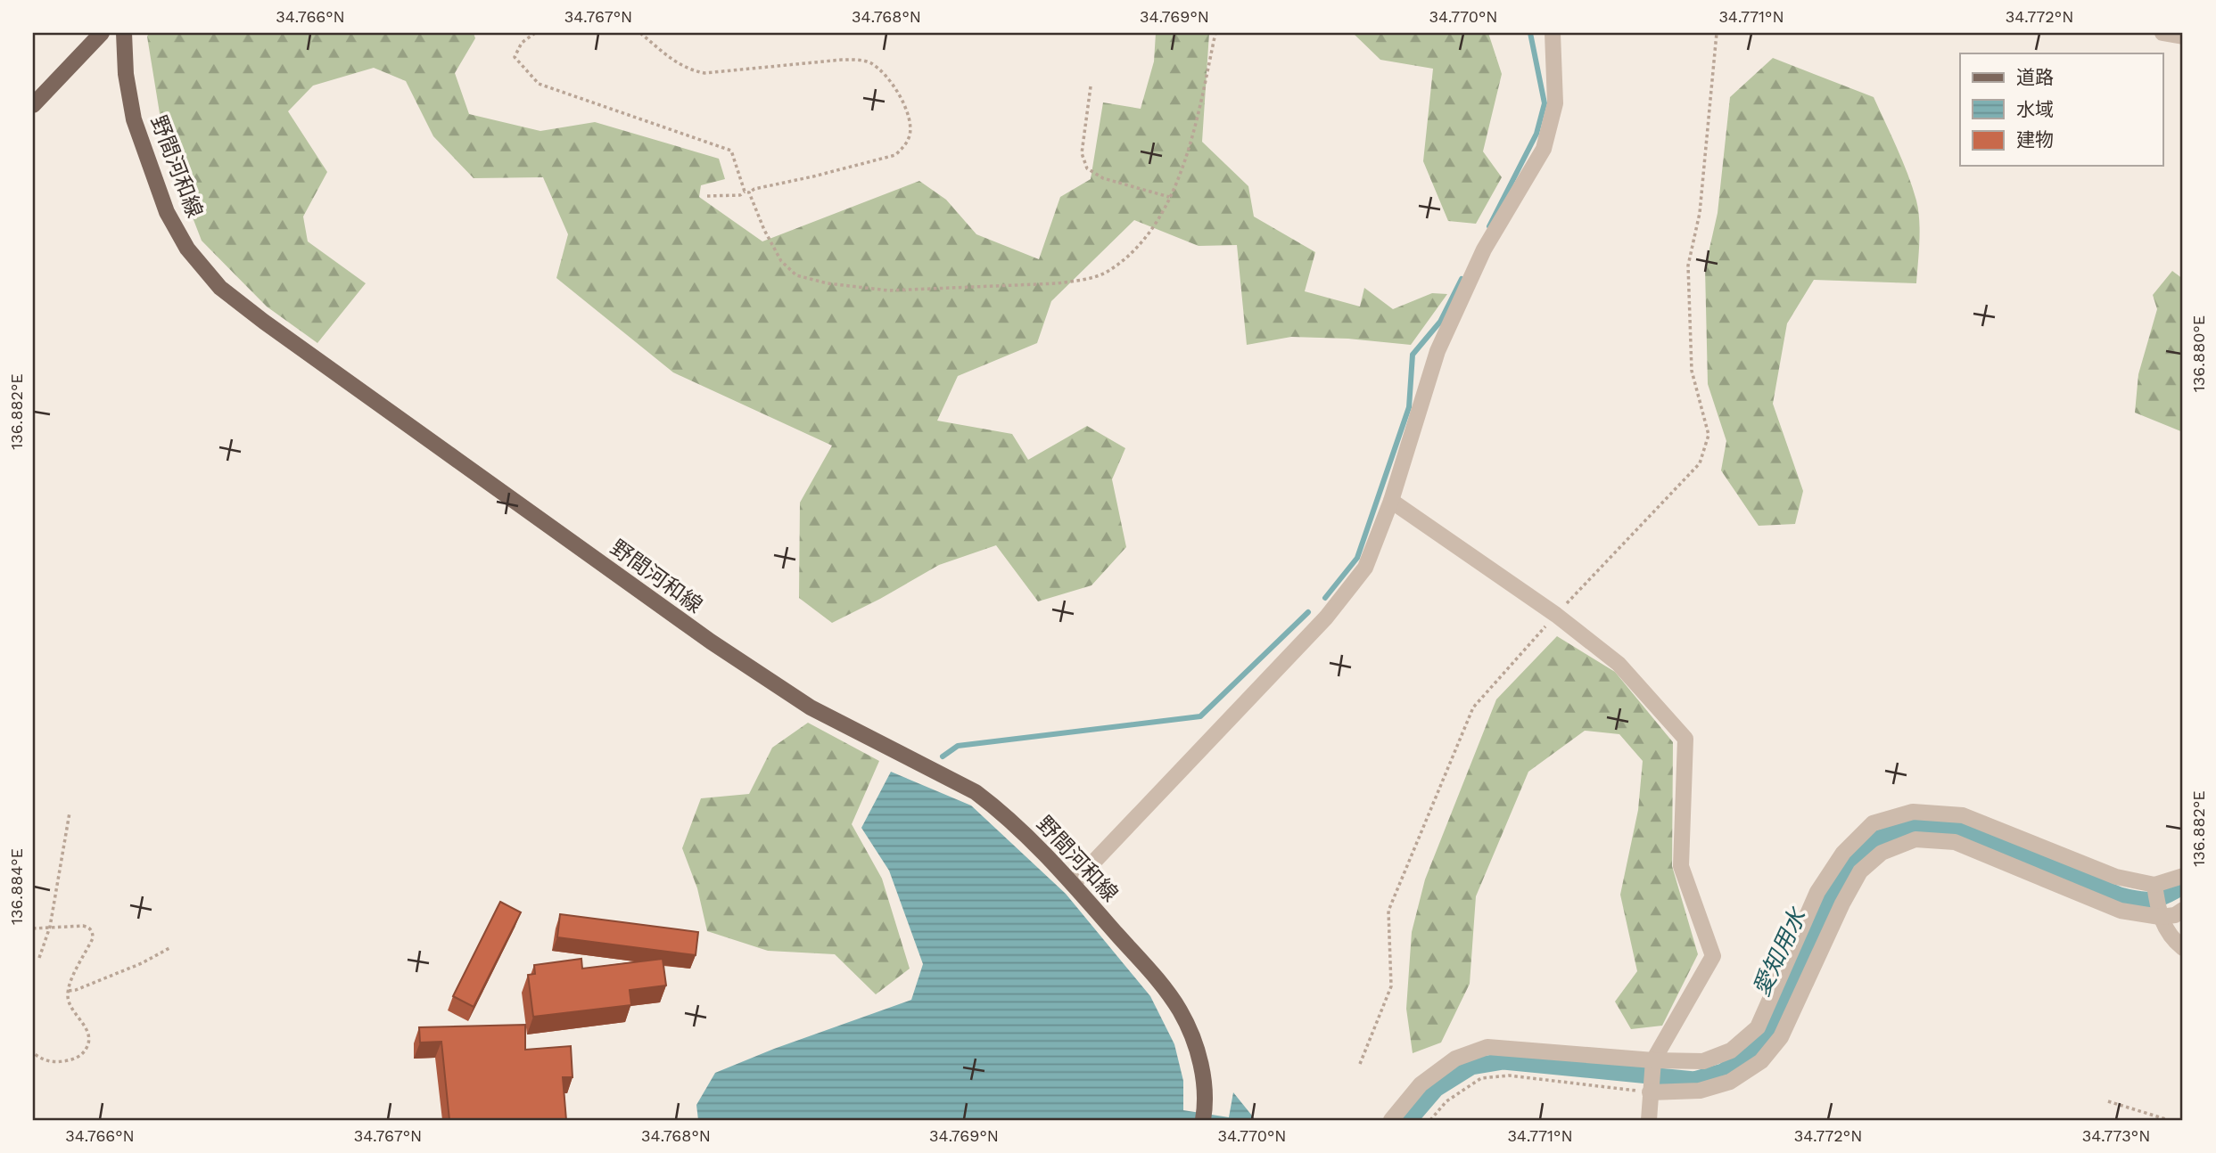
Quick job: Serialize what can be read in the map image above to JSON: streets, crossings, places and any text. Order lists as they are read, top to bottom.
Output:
{
  "streets": {
    "main road": ["野間河和線"]
  },
  "water": ["愛知用水"],
  "legend": ["道路", "水域", "建物"],
  "coordinates": [
    "34.766°N",
    "34.767°N",
    "34.768°N",
    "34.769°N",
    "34.770°N",
    "34.771°N",
    "34.772°N",
    "136.880°E",
    "136.882°E",
    "136.884°E",
    "34.773°N"
  ]
}
